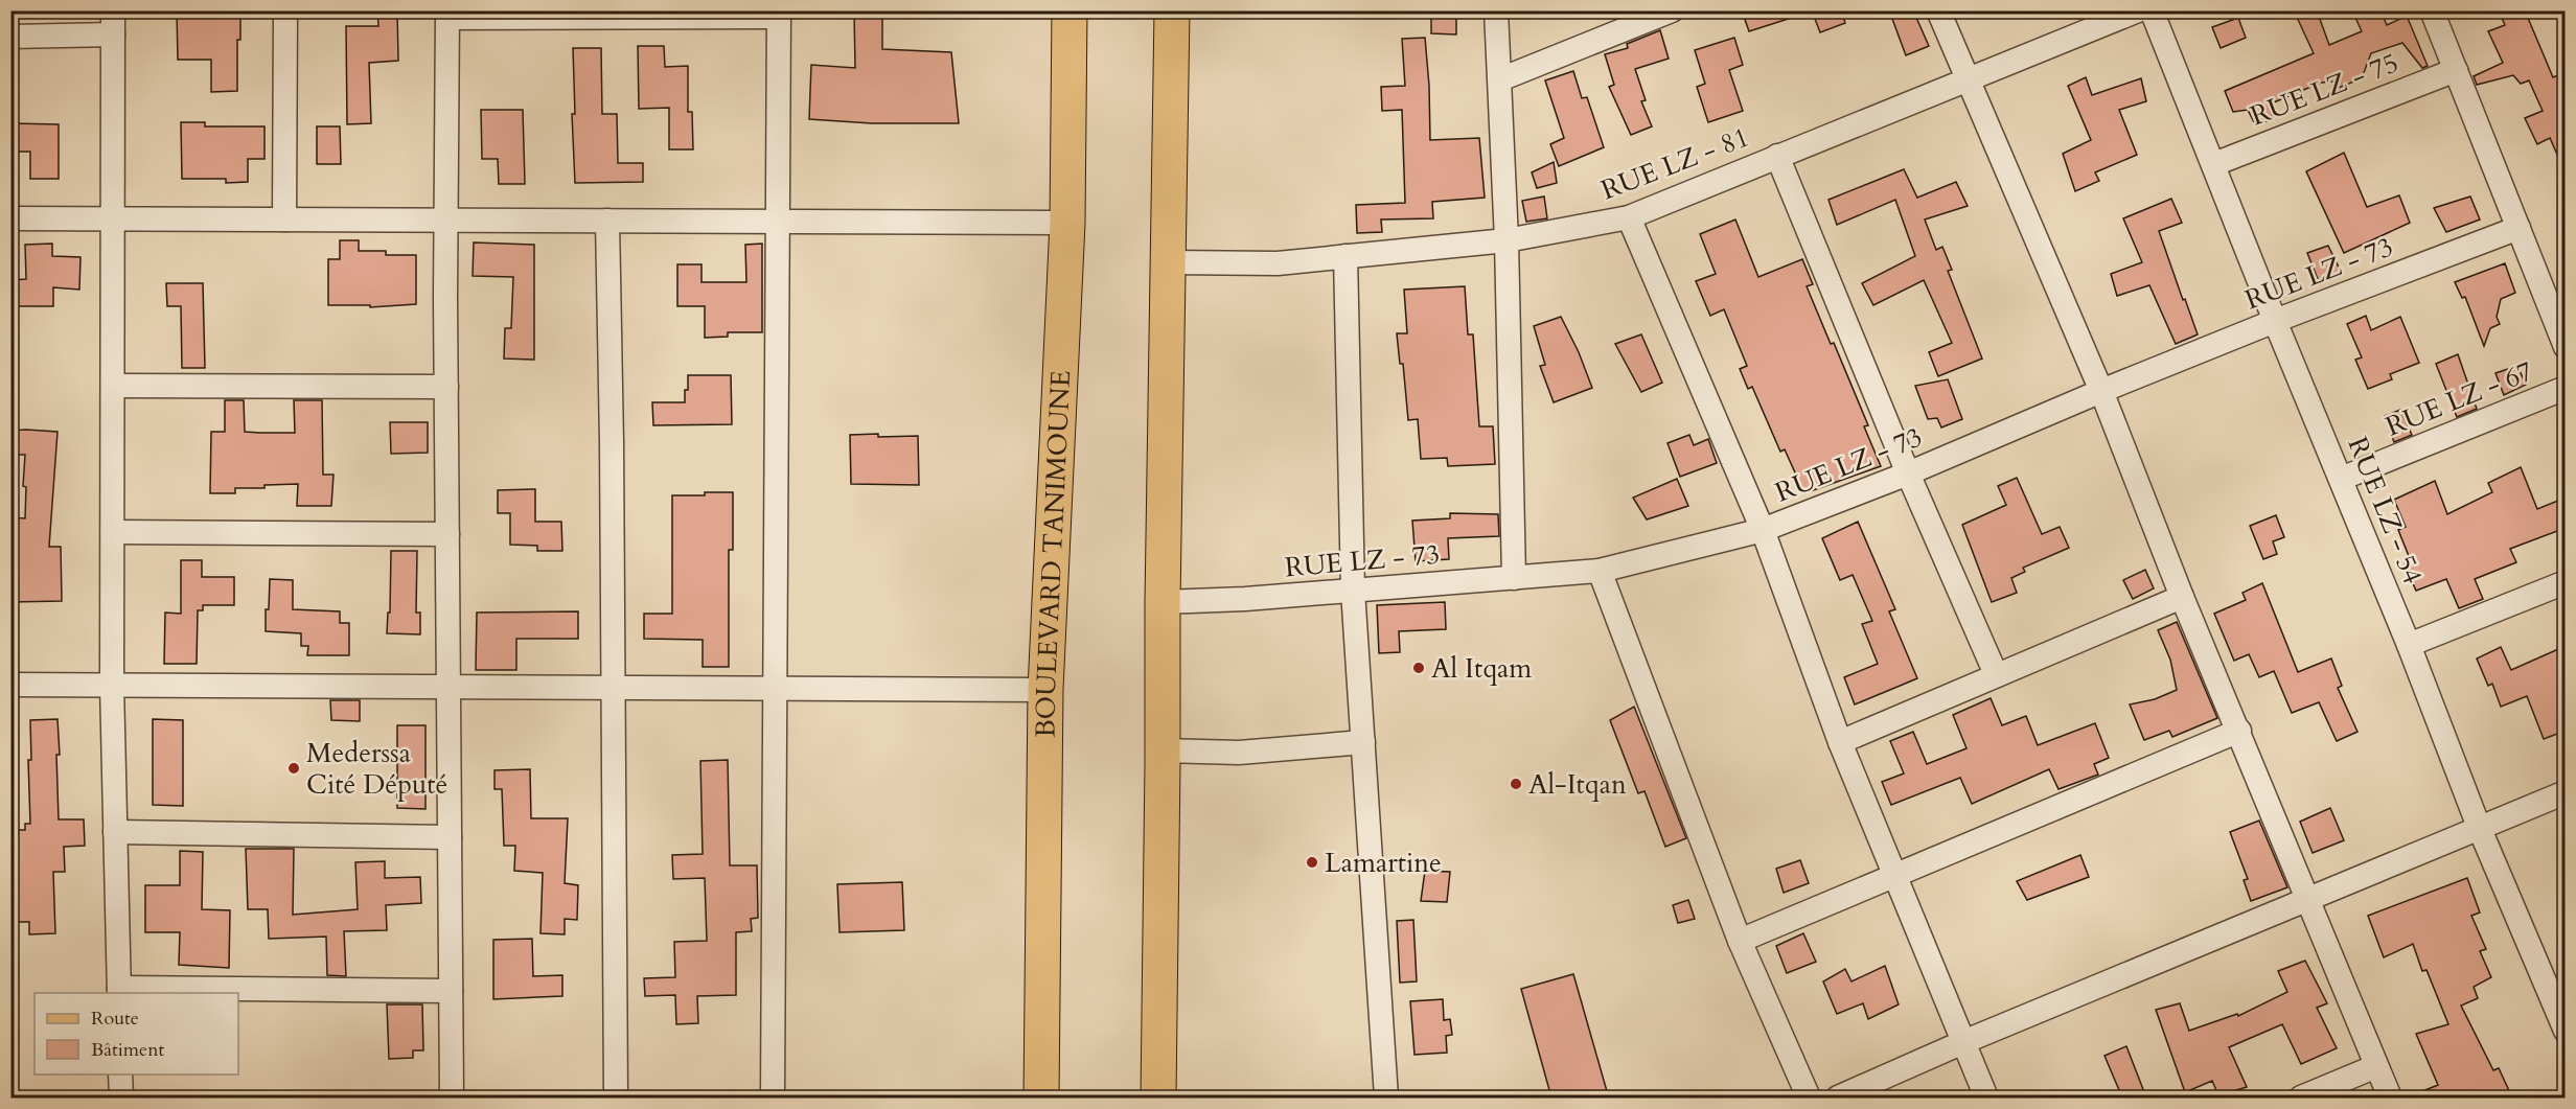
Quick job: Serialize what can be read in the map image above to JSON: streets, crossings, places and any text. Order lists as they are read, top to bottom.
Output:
{
  "streets": {
    "main road": ["BOULEVARD TANIMOUNE"],
    "street": [
      "RUE LZ - 75",
      "RUE LZ - 81",
      "RUE LZ - 73",
      "RUE LZ - 67",
      "RUE LZ - 54"
    ]
  },
  "crossings": [
    ["RUE LZ - 75", "RUE LZ - 54"],
    ["RUE LZ - 73", "RUE LZ - 54"],
    ["RUE LZ - 67", "RUE LZ - 54"]
  ],
  "places": [
    "Al Itqam",
    "Mederssa Cité Député",
    "Al-Itqan",
    "Lamartine"
  ],
  "legend": ["Route", "Bâtiment"]
}
